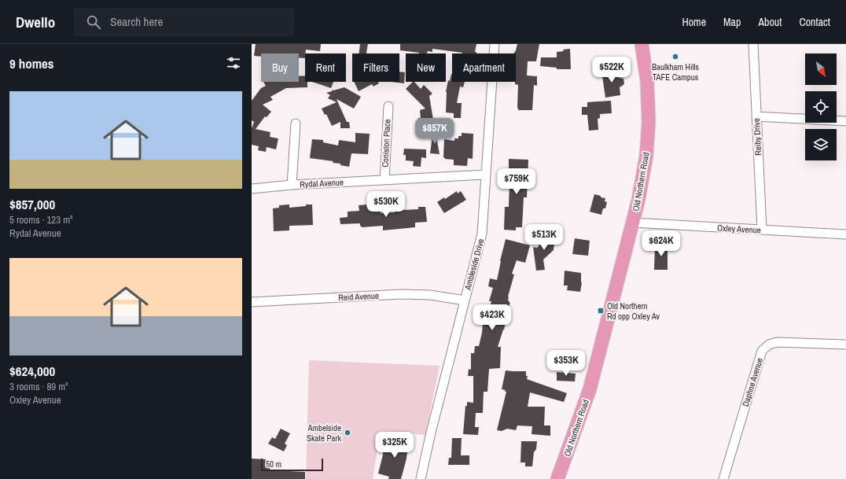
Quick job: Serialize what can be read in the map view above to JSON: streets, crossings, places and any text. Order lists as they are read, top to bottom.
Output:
{
  "streets": {
    "main road": ["Old Northern Road"],
    "street": [
      "Reiby Drive",
      "Coniston Place",
      "Rydal Avenue",
      "Oxley Avenue",
      "Ambleside Drive",
      "Reid Avenue",
      "Daphne Avenue"
    ]
  },
  "crossings": [
    ["Reiby Drive", "Oxley Avenue"],
    ["Coniston Place", "Rydal Avenue"],
    ["Old Northern Road", "Oxley Avenue"],
    ["Rydal Avenue", "Ambleside Drive"],
    ["Ambleside Drive", "Reid Avenue"]
  ],
  "places": {
    "other": ["Baulkham Hills TAFE Campus", "Ambelside Skate Park"],
    "transit": ["Old Northern Rd opp Oxley Av"]
  },
  "scale_bar": "50 m",
  "north": "bottom right",
  "page": {
    "header": "Dwello",
    "search": "Search here",
    "nav": [
      "Home",
      "Map",
      "About",
      "Contact"
    ],
    "heading": "9 homes",
    "chip": [
      "Buy",
      "Rent",
      "Filters",
      "New",
      "Apartment"
    ],
    "price": [
      "$522K",
      "$857K",
      "$759K",
      "$530K",
      "$513K",
      "$624K",
      "$423K",
      "$353K",
      "$325K"
    ],
    "list": [
      {
        "name": "$857,000",
        "note": "5 rooms · 123 m² · Rydal Avenue"
      },
      {
        "name": "$624,000",
        "note": "3 rooms · 89 m² · Oxley Avenue"
      }
    ],
    "scale": "50 m"
  }
}
